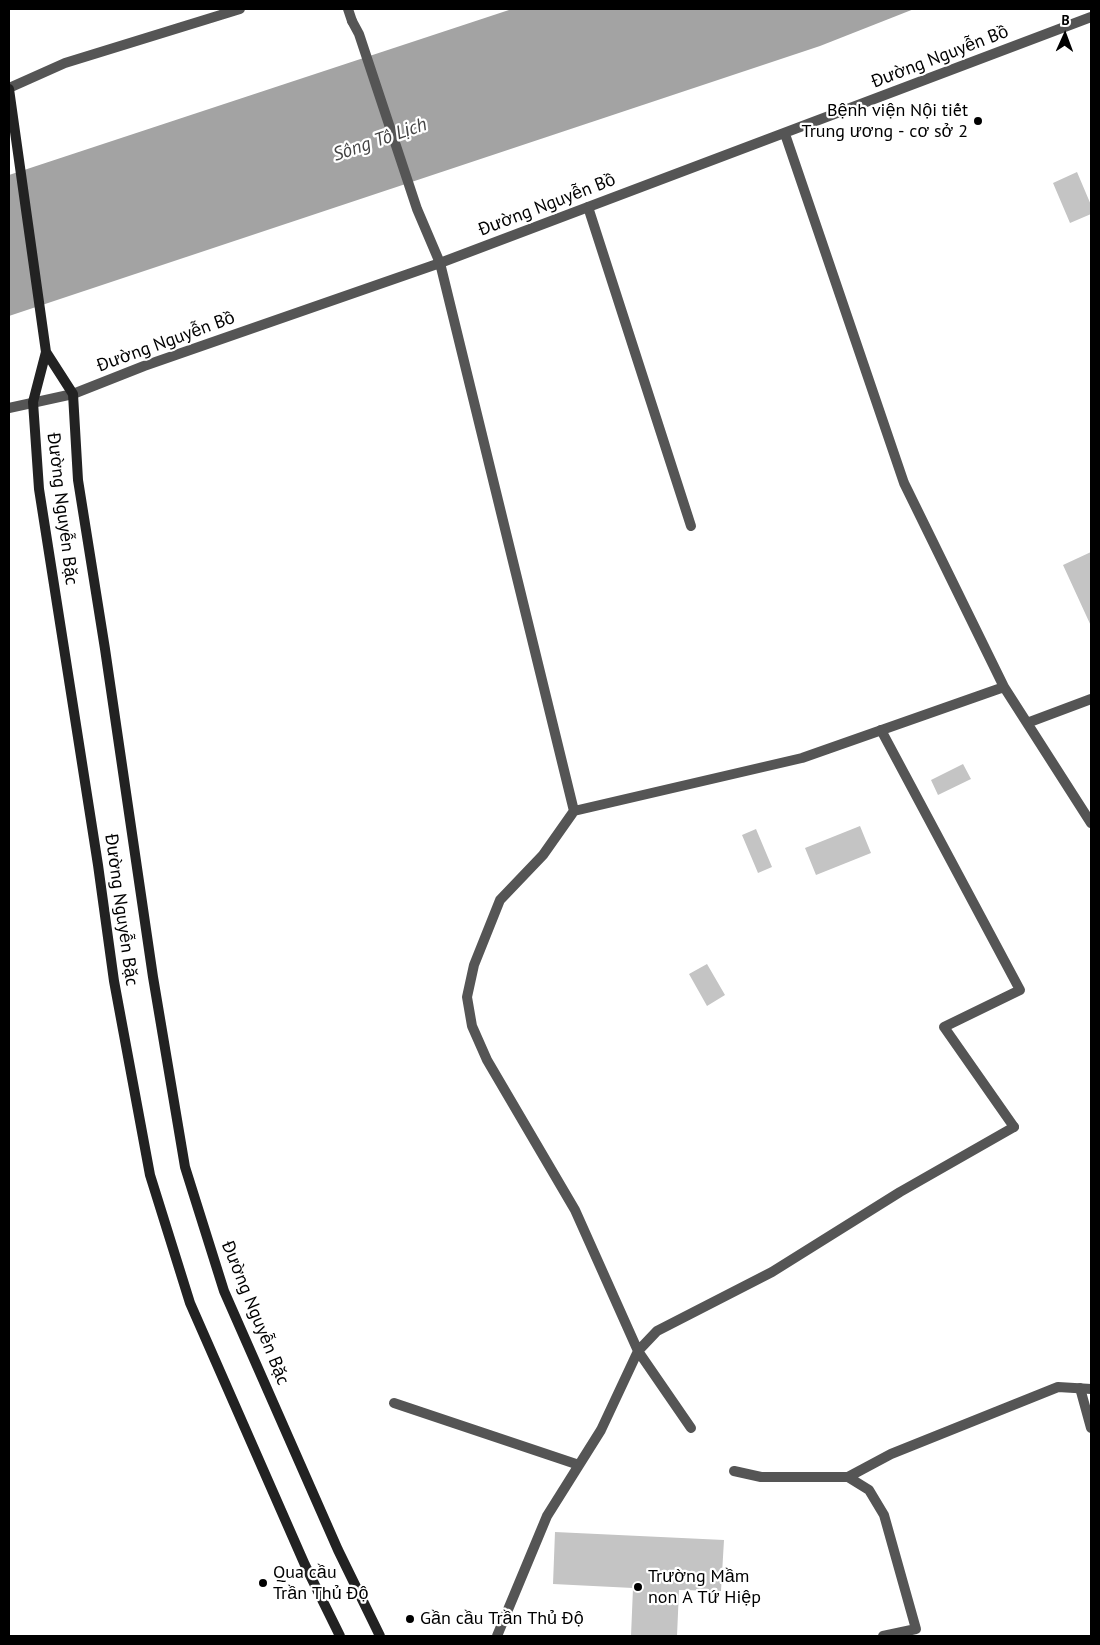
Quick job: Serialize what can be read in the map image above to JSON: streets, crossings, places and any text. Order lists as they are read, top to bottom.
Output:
{
  "streets": {
    "main road": ["Đường Nguyễn Bặc"],
    "street": ["Đường Nguyễn Bồ"]
  },
  "crossings": [
    ["Đường Nguyễn Bồ", "Đường Nguyễn Bặc"]
  ],
  "water": ["Sông Tô Lịch"],
  "places": [
    "Bệnh viện Nội tiết Trung ương - cơ sở 2",
    "Qua cầu Trần Thủ Độ",
    "Trường Mầm non A Tứ Hiệp",
    "Gần cầu Trần Thủ Độ"
  ],
  "north": "top"
}
